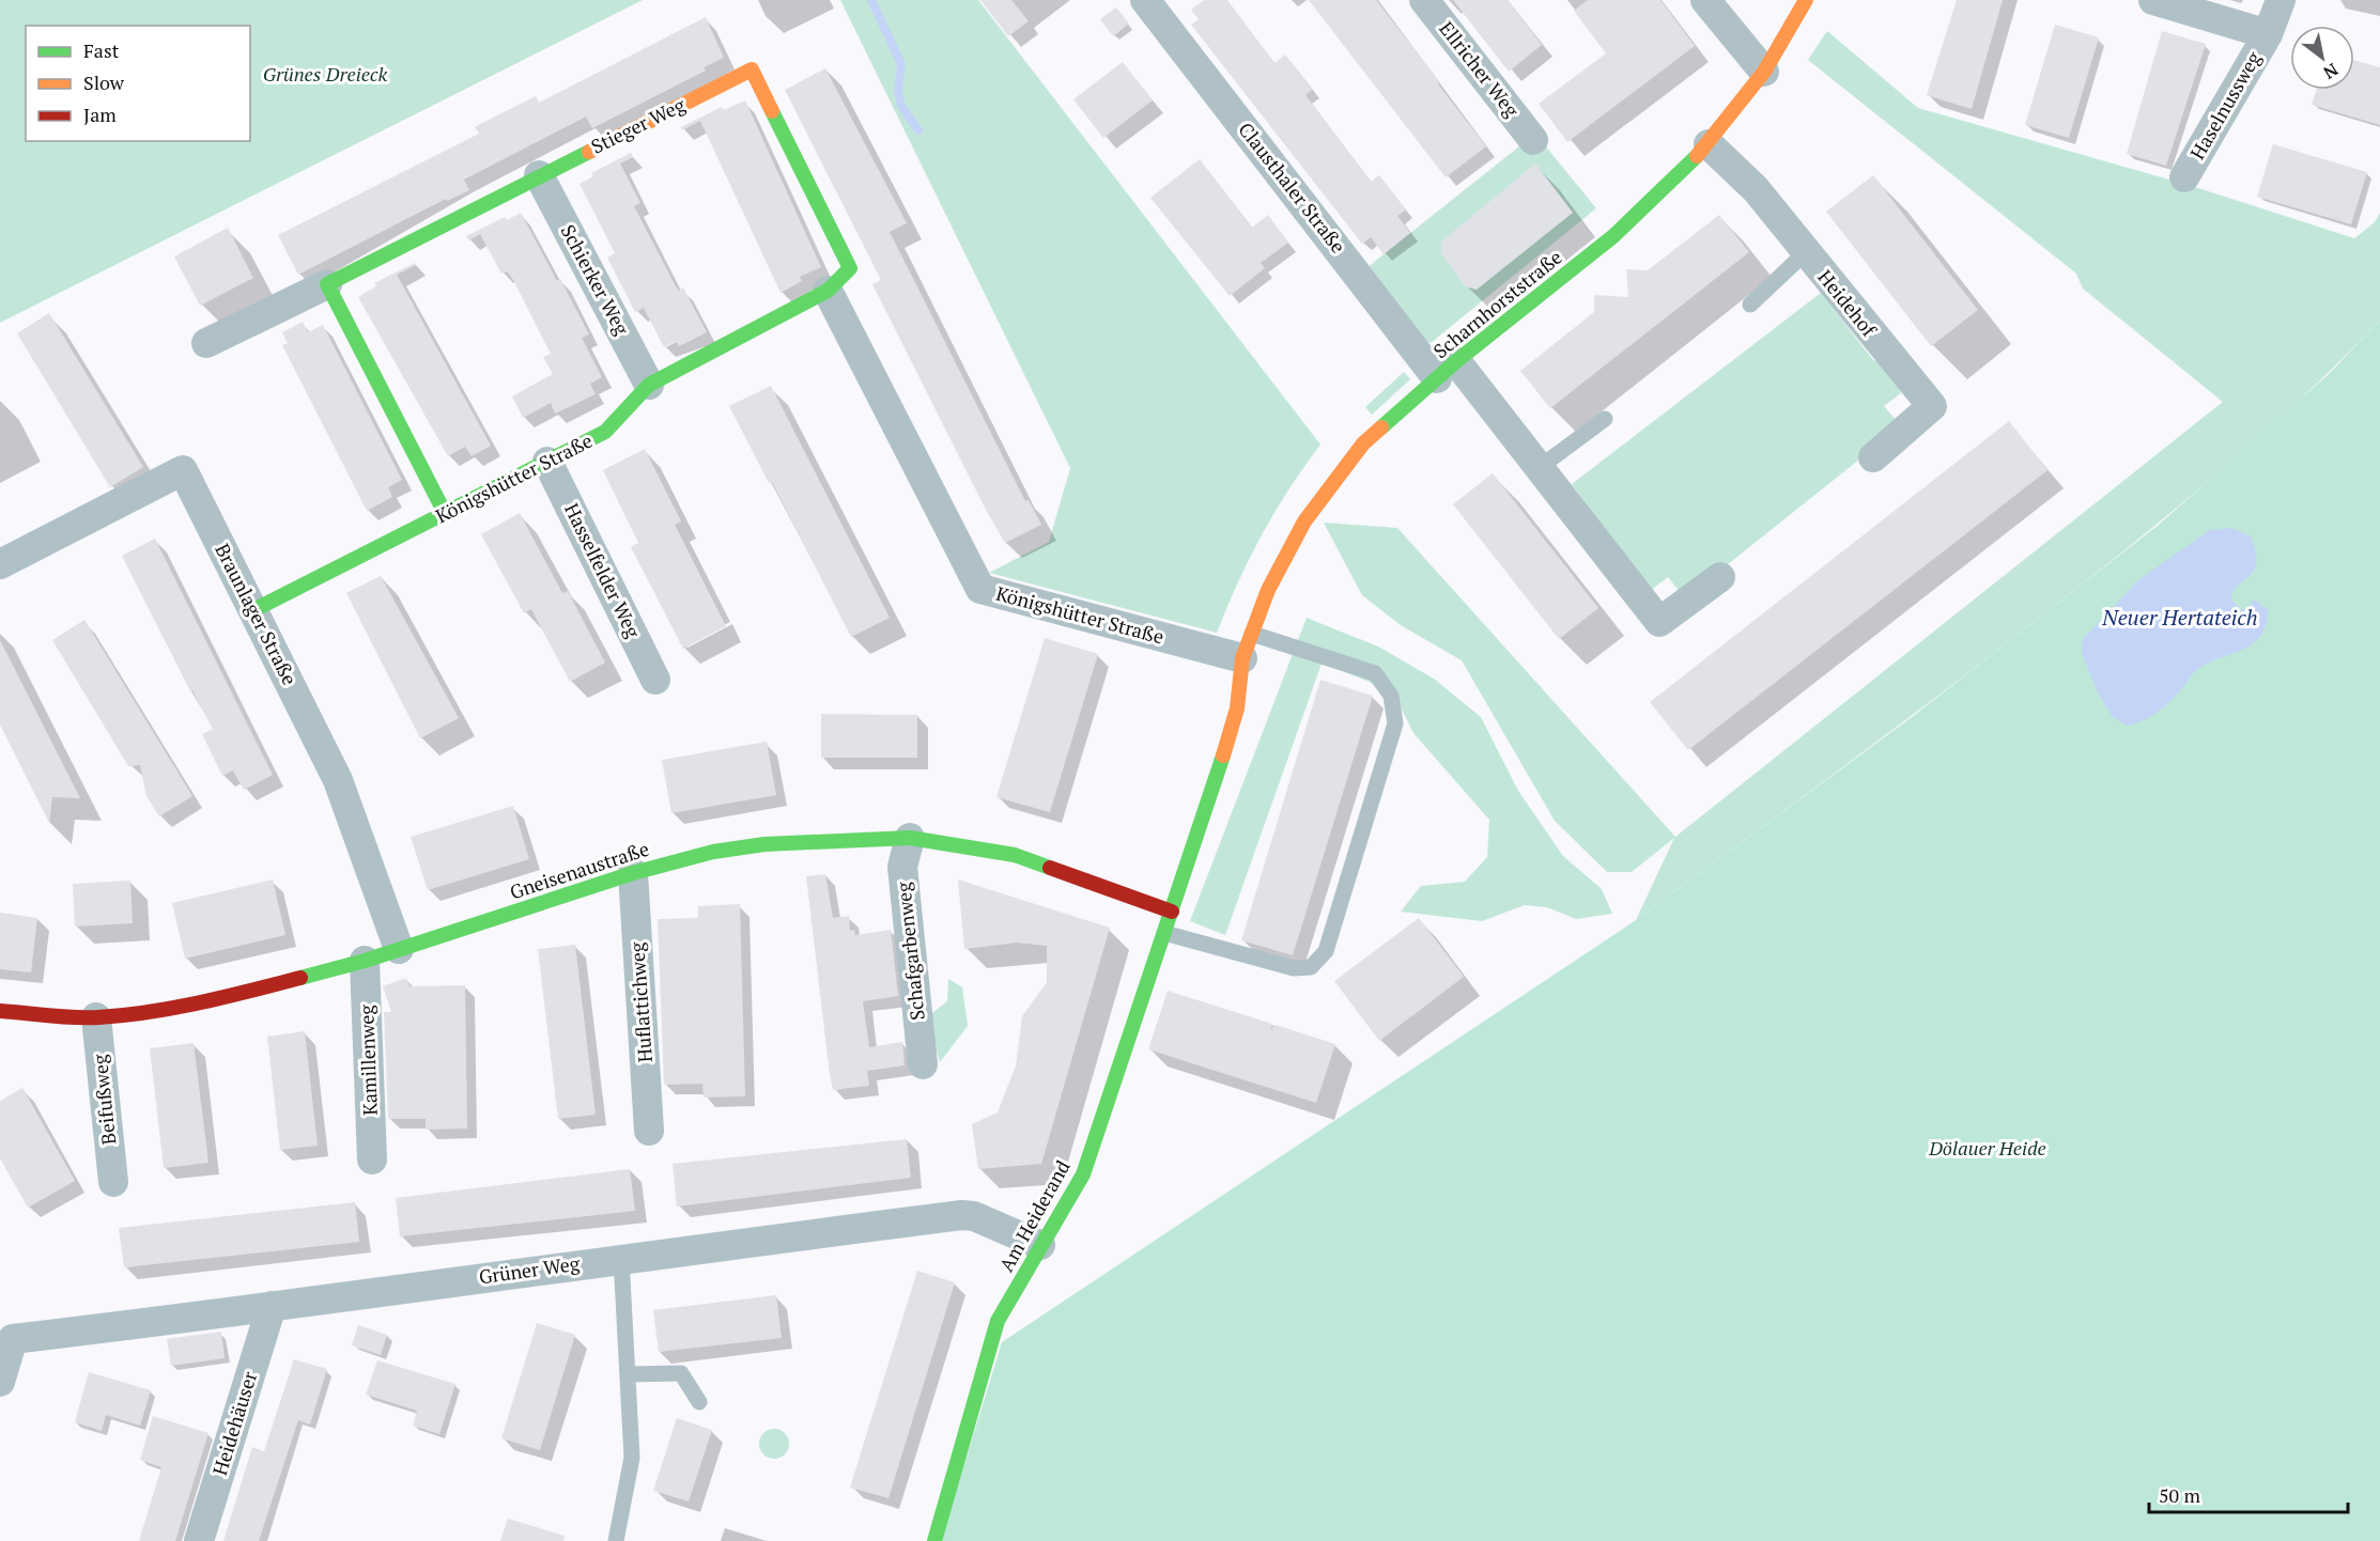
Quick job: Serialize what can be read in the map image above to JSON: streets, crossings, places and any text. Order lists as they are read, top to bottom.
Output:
{
  "streets": {
    "street": [
      "Ellricher Weg",
      "Haselnussweg",
      "Stieger Weg",
      "Clausthaler Straße",
      "Schierker Weg",
      "Heidehof",
      "Scharnhorststraße",
      "Königshütter Straße",
      "Hasselfelder Weg",
      "Braunlager Straße",
      "Gneisenaustraße",
      "Schafgarbenweg",
      "Huflattichweg",
      "Kamillenweg",
      "Beifußweg",
      "Am Heiderand",
      "Grüner Weg",
      "Heidehäuser"
    ]
  },
  "crossings": [
    ["Stieger Weg", "Schierker Weg"],
    ["Stieger Weg", "Königshütter Straße"],
    ["Clausthaler Straße", "Scharnhorststraße"],
    ["Schierker Weg", "Königshütter Straße"],
    ["Heidehof", "Scharnhorststraße"],
    ["Scharnhorststraße", "Königshütter Straße"],
    ["Scharnhorststraße", "Gneisenaustraße"],
    ["Scharnhorststraße", "Am Heiderand"],
    ["Königshütter Straße", "Hasselfelder Weg"],
    ["Königshütter Straße", "Braunlager Straße"],
    ["Braunlager Straße", "Gneisenaustraße"],
    ["Gneisenaustraße", "Schafgarbenweg"],
    ["Gneisenaustraße", "Huflattichweg"],
    ["Gneisenaustraße", "Kamillenweg"],
    ["Gneisenaustraße", "Beifußweg"],
    ["Gneisenaustraße", "Am Heiderand"],
    ["Am Heiderand", "Grüner Weg"],
    ["Grüner Weg", "Heidehäuser"]
  ],
  "water": ["Neuer Hertateich"],
  "parks": ["Grünes Dreieck", "Dölauer Heide"],
  "legend": ["Fast", "Slow", "Jam"],
  "scale_bar": "50 m",
  "north": "bottom right"
}
